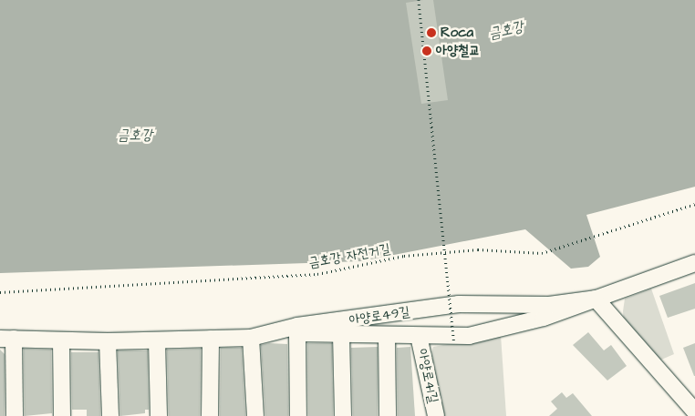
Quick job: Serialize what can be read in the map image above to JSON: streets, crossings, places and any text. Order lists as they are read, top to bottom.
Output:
{
  "streets": {
    "street": ["아양로49길", "아양로41길"],
    "path": ["금호강 자전거길"]
  },
  "water": ["금호강"],
  "places": ["Roca", "아양철교"]
}
